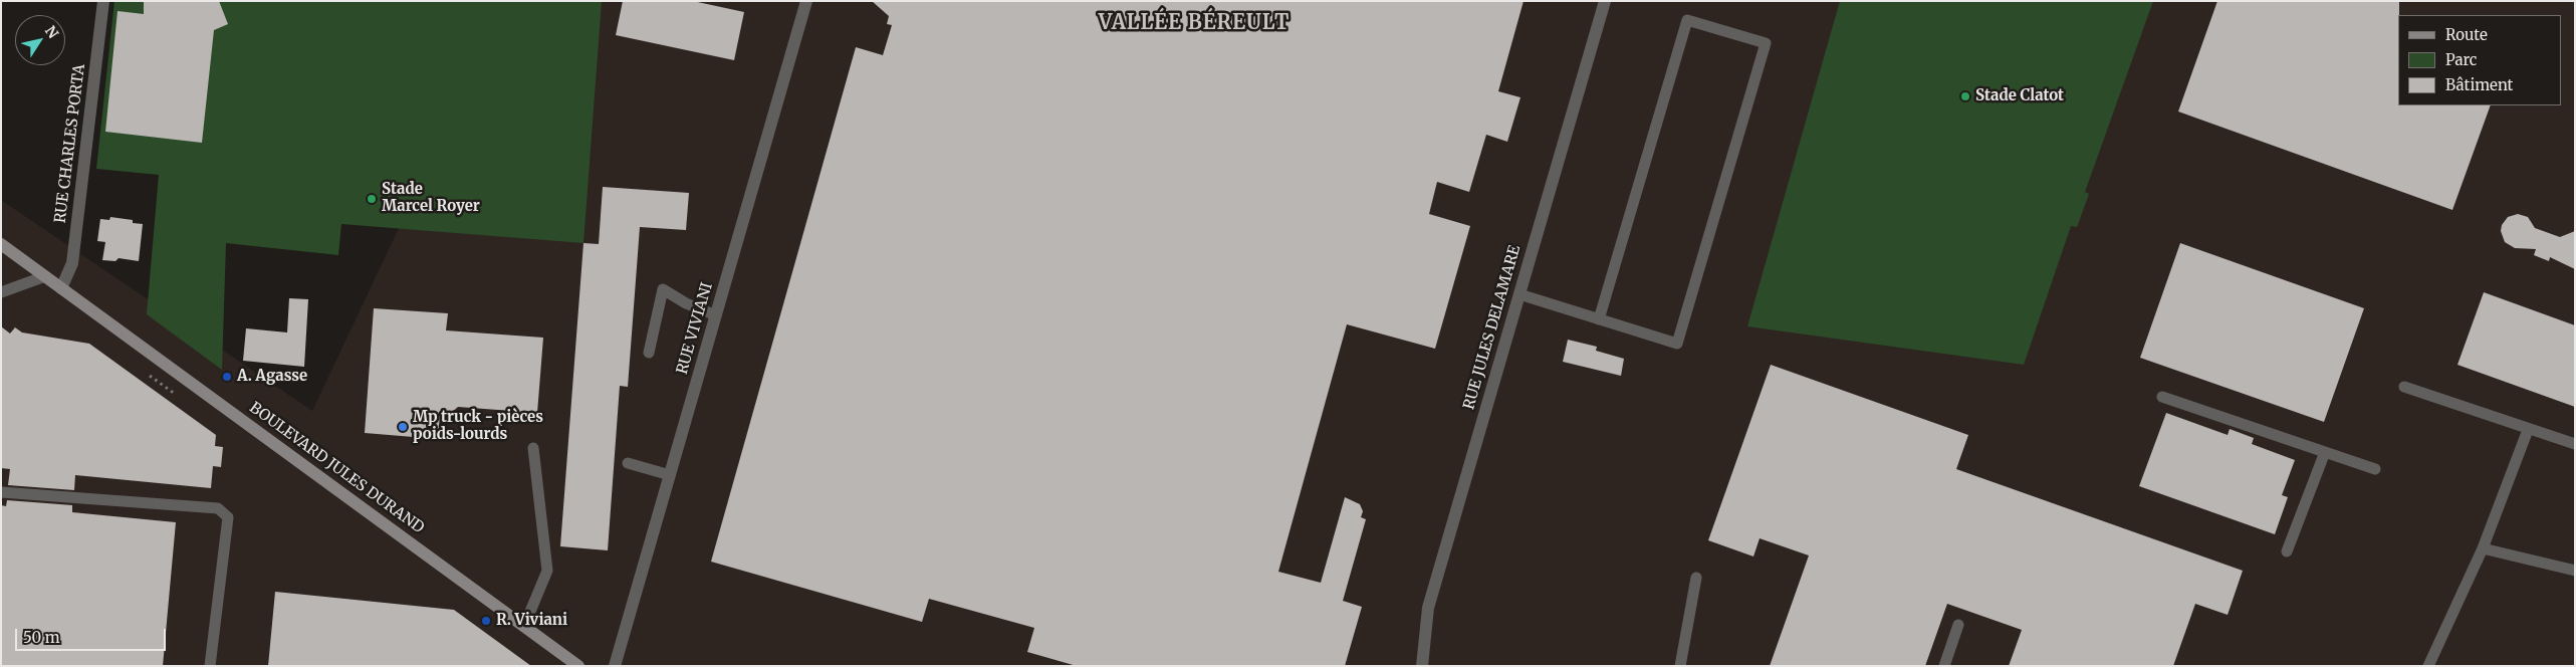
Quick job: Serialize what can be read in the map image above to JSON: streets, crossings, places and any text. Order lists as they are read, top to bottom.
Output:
{
  "streets": {
    "main road": ["BOULEVARD JULES DURAND"],
    "street": ["RUE CHARLES PORTA", "RUE JULES DELAMARE", "RUE VIVIANI"]
  },
  "crossings": [
    ["RUE CHARLES PORTA", "BOULEVARD JULES DURAND"]
  ],
  "districts": ["VALLÉE BÉREULT"],
  "places": [
    "Stade Clatot",
    "Stade Marcel Royer",
    "A. Agasse",
    "Mp truck - pièces poids-lourds",
    "R. Viviani"
  ],
  "legend": ["Route", "Parc", "Bâtiment"],
  "scale_bar": "50 m",
  "north": "top right"
}
